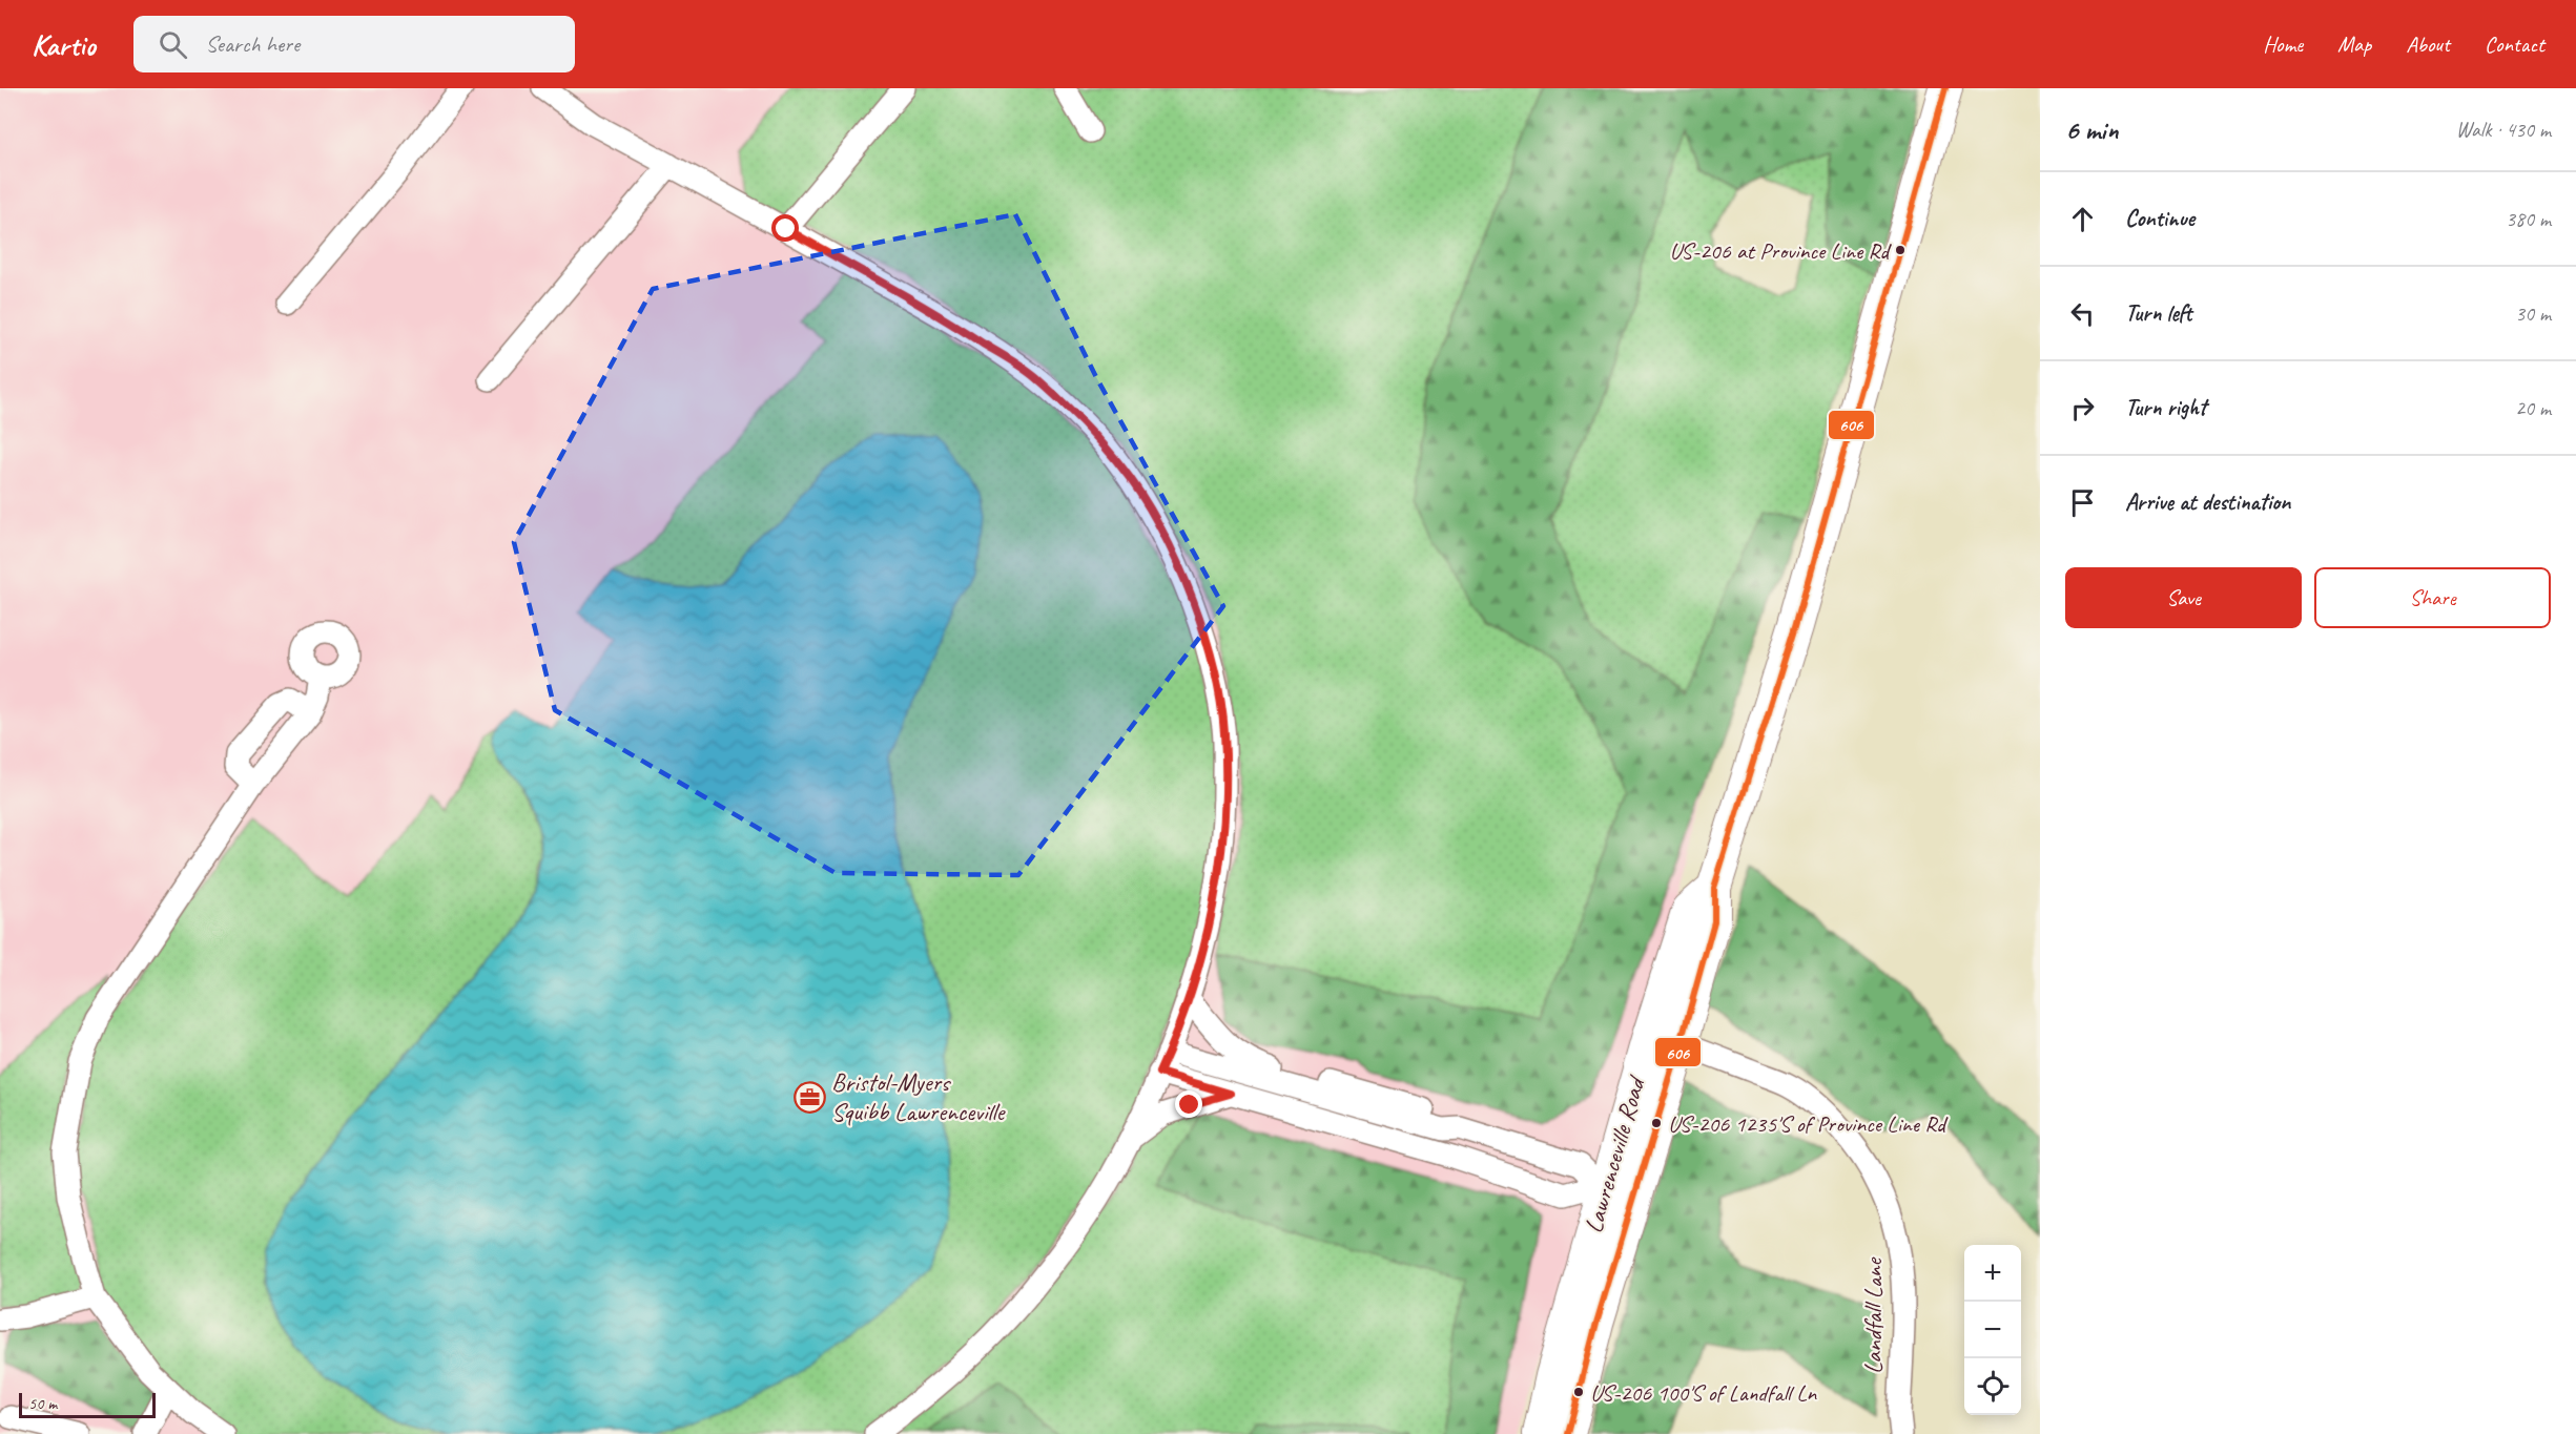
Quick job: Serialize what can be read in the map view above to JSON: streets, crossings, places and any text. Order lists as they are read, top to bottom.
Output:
{
  "streets": {
    "highway": ["Lawrenceville Road"],
    "street": ["Landfall Lane"]
  },
  "crossings": [
    ["Lawrenceville Road", "Landfall Lane"]
  ],
  "places": {
    "other": ["US-206 at Province Line Rd", "US-206 1235'S of Province Line Rd", "US-206 100'S of Landfall Ln"],
    "office": ["Bristol-Myers Squibb Lawrenceville"]
  },
  "lines": ["transit line 606"],
  "scale_bar": "50 m",
  "page": {
    "header": "Kartio",
    "search": "Search here",
    "nav": [
      "Home",
      "Map",
      "About",
      "Contact"
    ],
    "heading": ["6 min", "Walk · 430 m"],
    "list": [
      ["Continue", "380 m"],
      ["Turn left", "30 m"],
      ["Turn right", "20 m"],
      "Arrive at destination"
    ],
    "buttons": ["Save", "Share"],
    "map_buttons": ["+", "−"],
    "scale": "50 m"
  }
}
